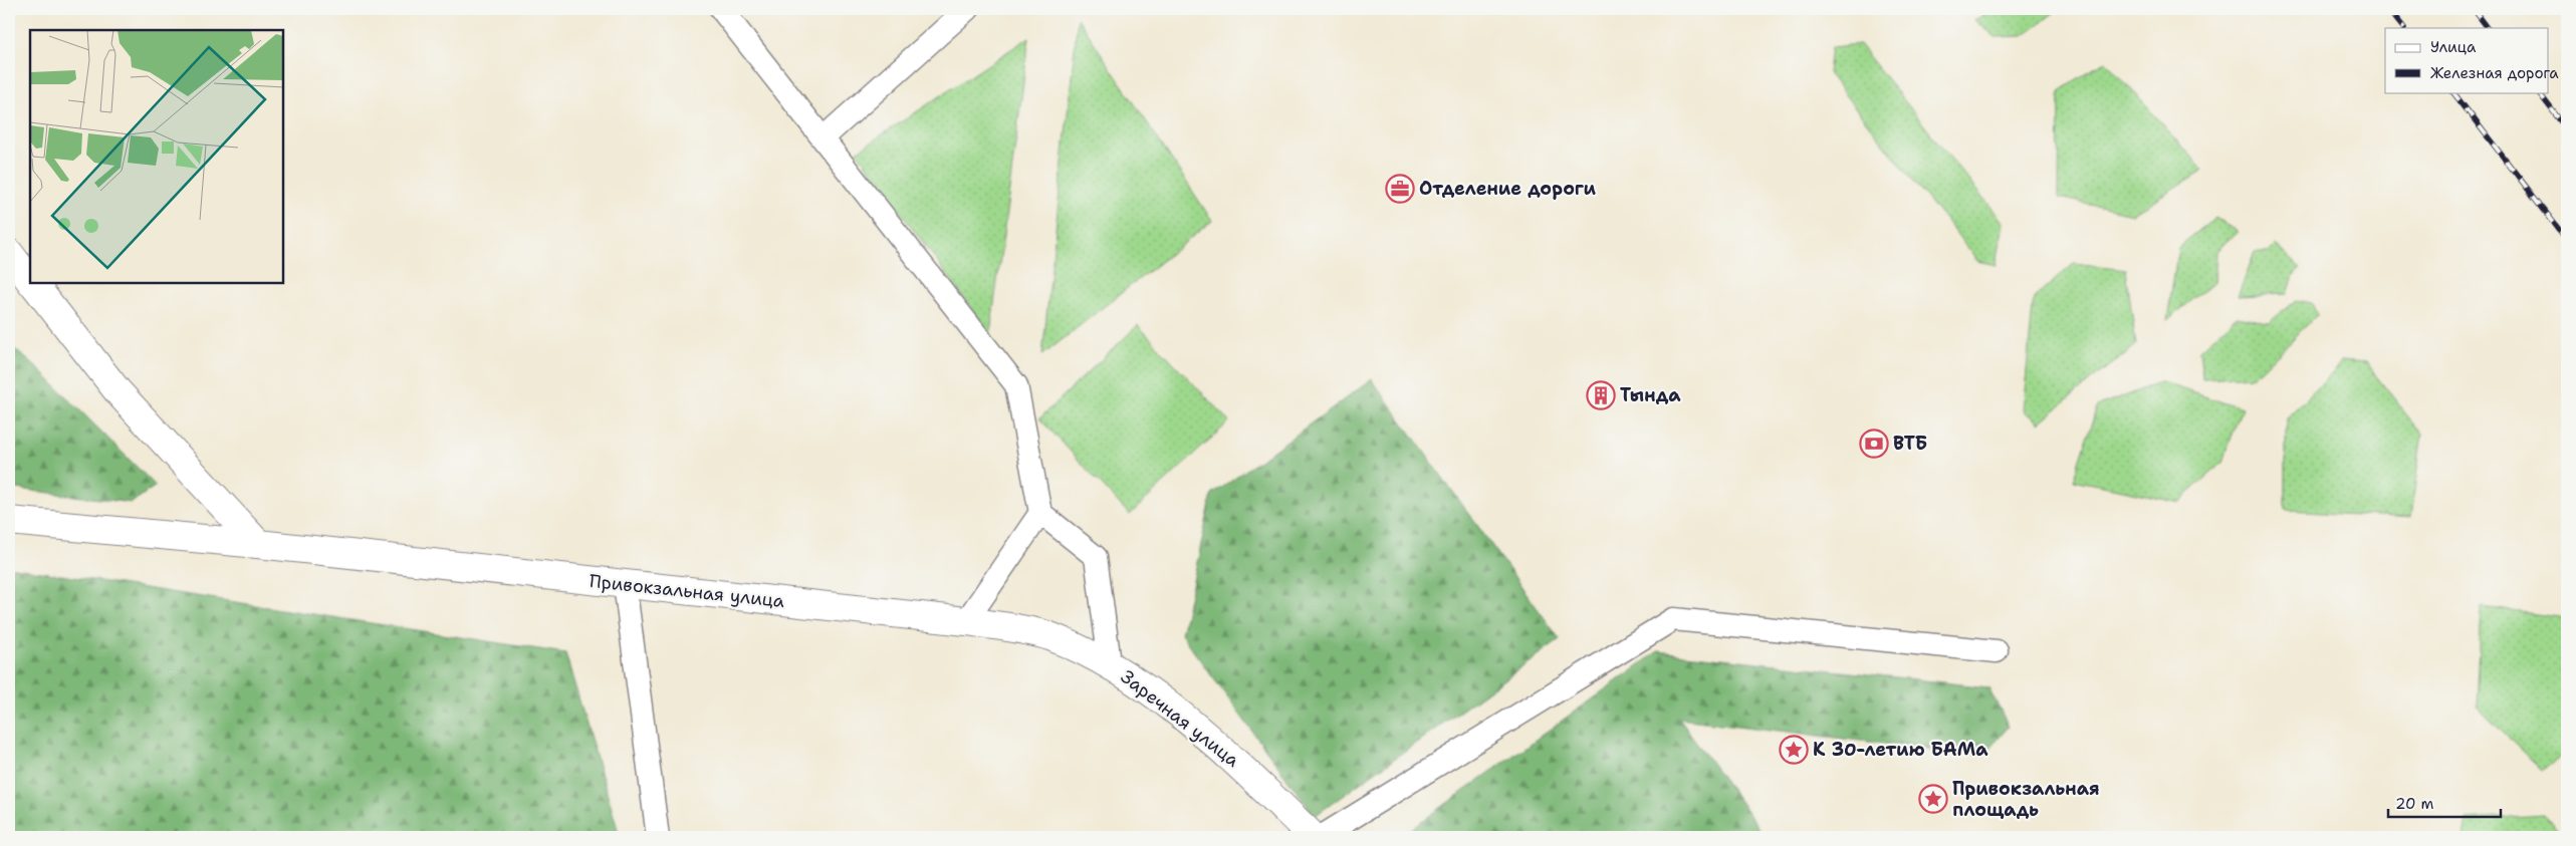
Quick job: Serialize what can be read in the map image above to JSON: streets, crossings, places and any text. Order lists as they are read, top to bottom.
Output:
{
  "streets": {
    "street": ["Привокзальная улица", "Заречная улица"]
  },
  "crossings": [
    ["Привокзальная улица", "Заречная улица"]
  ],
  "places": {
    "office": ["Отделение дороги"],
    "building": ["Тында"],
    "bank": ["ВТБ"],
    "place": ["К 30-летию БАМа", "Привокзальная площадь"]
  },
  "legend": ["Улица", "Железная дорога"],
  "scale_bar": "20 m"
}
